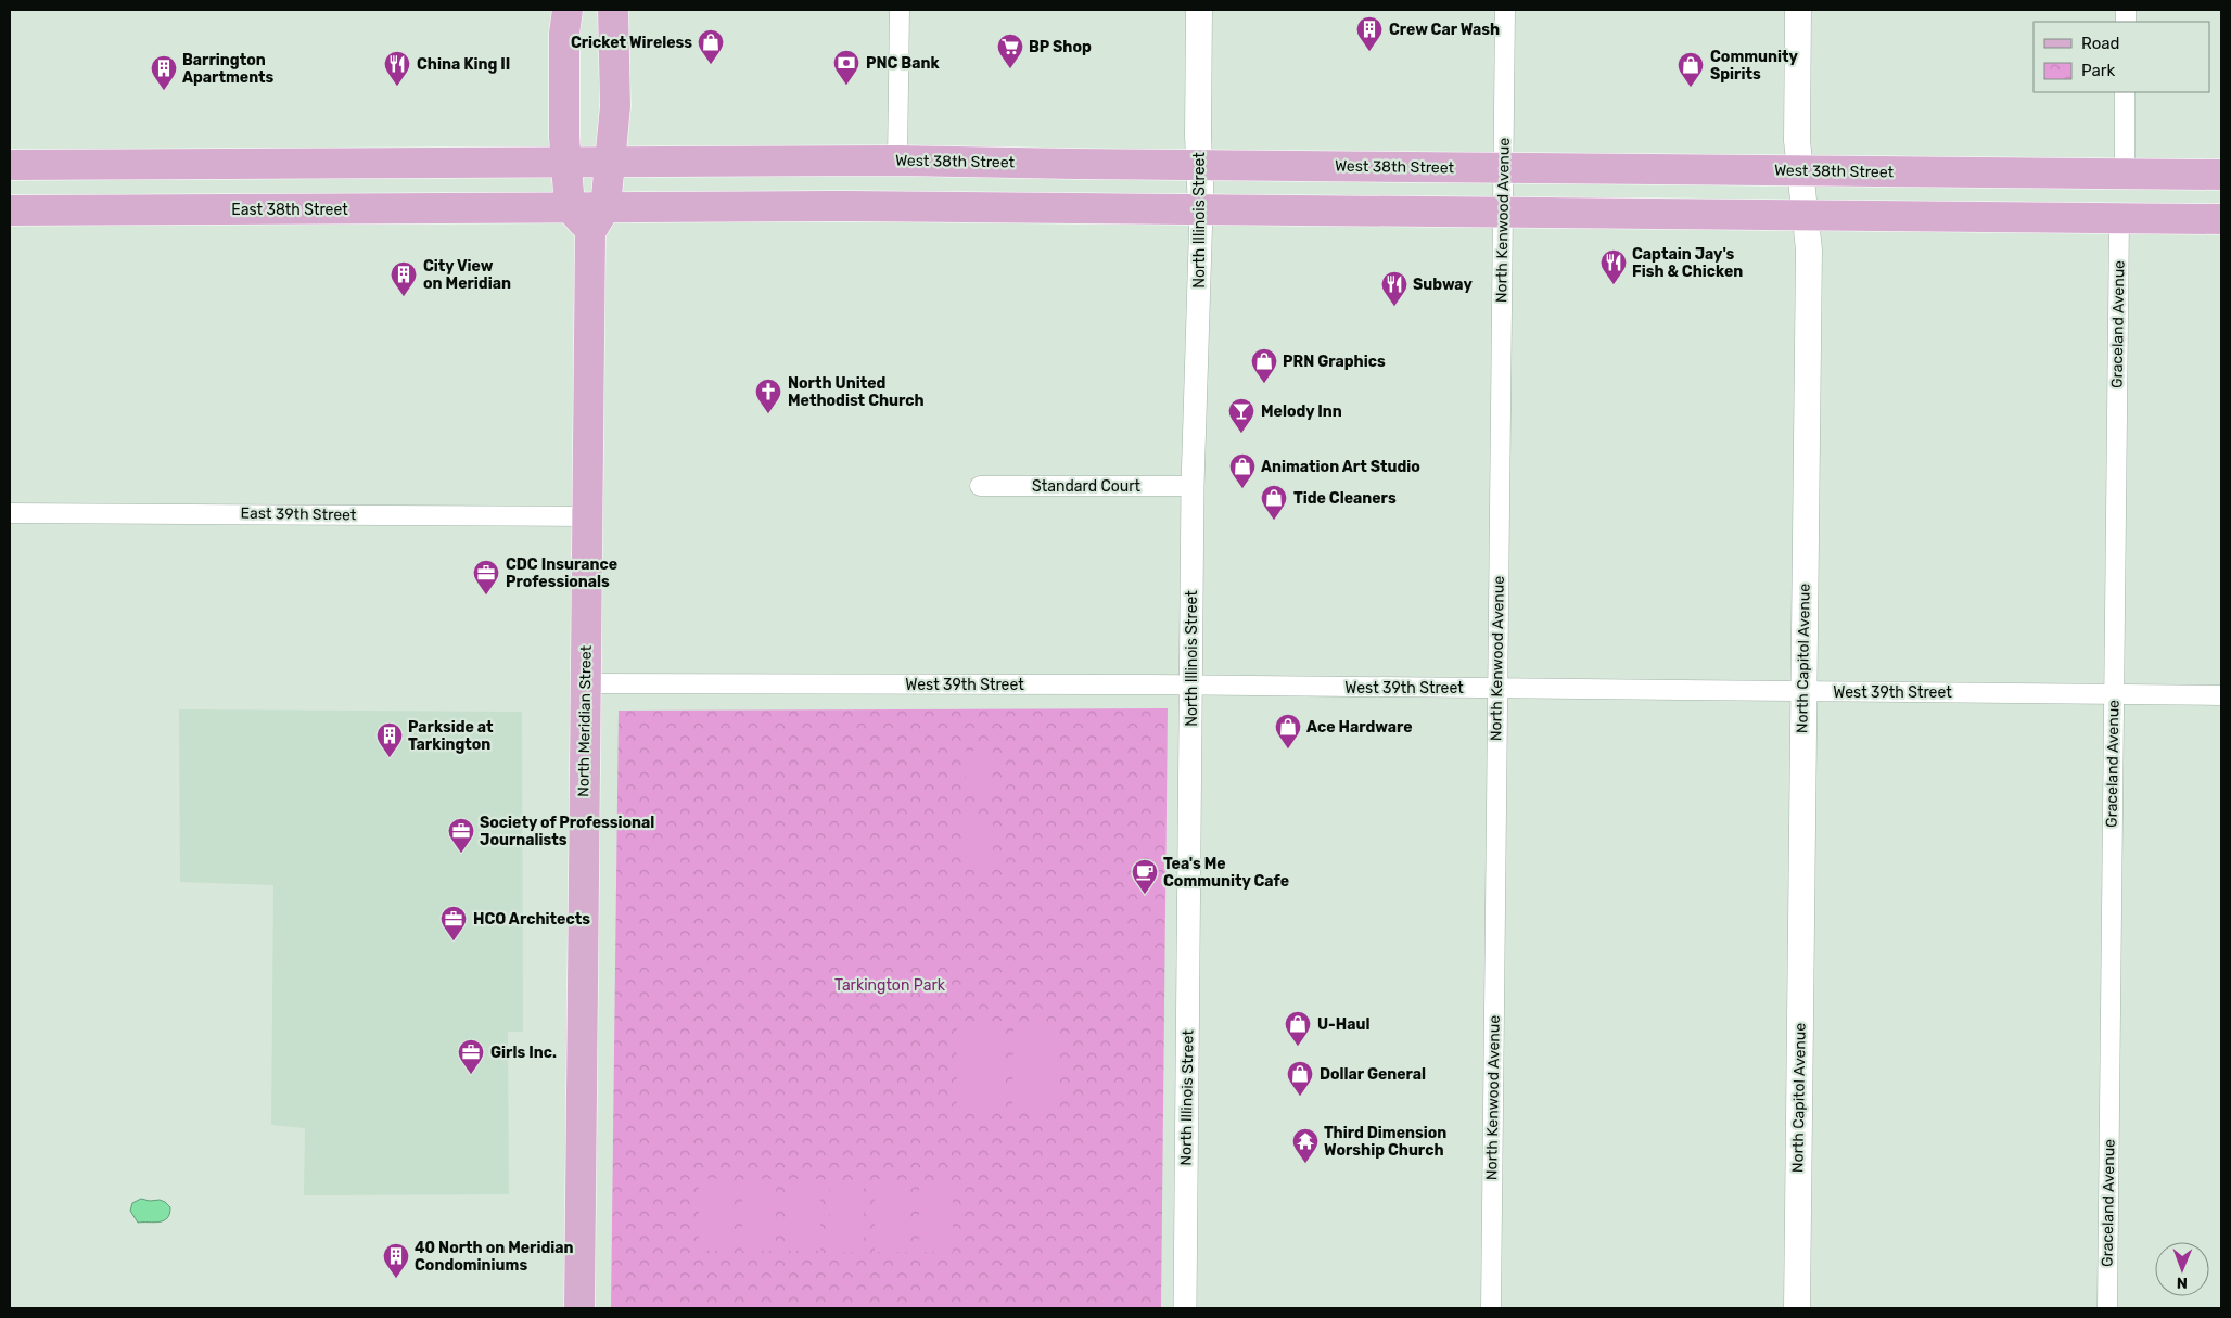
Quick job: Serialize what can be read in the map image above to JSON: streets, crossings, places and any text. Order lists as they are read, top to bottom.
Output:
{
  "streets": {
    "main road": [
      "West 38th Street",
      "East 38th Street",
      "North Illinois Street",
      "North Capitol Avenue",
      "North Meridian Street"
    ],
    "street": [
      "North Kenwood Avenue",
      "Graceland Avenue",
      "Standard Court",
      "East 39th Street",
      "West 39th Street"
    ]
  },
  "crossings": [
    ["West 38th Street", "North Illinois Street"],
    ["West 38th Street", "North Kenwood Avenue"],
    ["West 38th Street", "North Capitol Avenue"],
    ["West 38th Street", "North Meridian Street"],
    ["North Illinois Street", "Standard Court"],
    ["North Illinois Street", "West 39th Street"],
    ["North Kenwood Avenue", "West 39th Street"],
    ["Graceland Avenue", "West 39th Street"],
    ["East 39th Street", "North Meridian Street"],
    ["North Capitol Avenue", "West 39th Street"],
    ["West 39th Street", "North Meridian Street"]
  ],
  "parks": ["Tarkington Park"],
  "places": {
    "building": [
      "Crew Car Wash",
      "Barrington Apartments",
      "City View on Meridian",
      "Parkside at Tarkington",
      "40 North on Meridian Condominiums"
    ],
    "shop": [
      "Cricket Wireless",
      "Community Spirits",
      "PRN Graphics",
      "Animation Art Studio",
      "Tide Cleaners",
      "Ace Hardware",
      "U-Haul",
      "Dollar General"
    ],
    "supermarket": ["BP Shop"],
    "bank": ["PNC Bank"],
    "restaurant": ["China King II", "Captain Jay's Fish & Chicken", "Subway"],
    "church": ["North United Methodist Church"],
    "bar": ["Melody Inn"],
    "office": [
      "CDC Insurance Professionals",
      "Society of Professional Journalists",
      "HCO Architects",
      "Girls Inc."
    ],
    "cafe": ["Tea's Me Community Cafe"],
    "temple": ["Third Dimension Worship Church"]
  },
  "legend": ["Road", "Park"],
  "north": "bottom"
}
